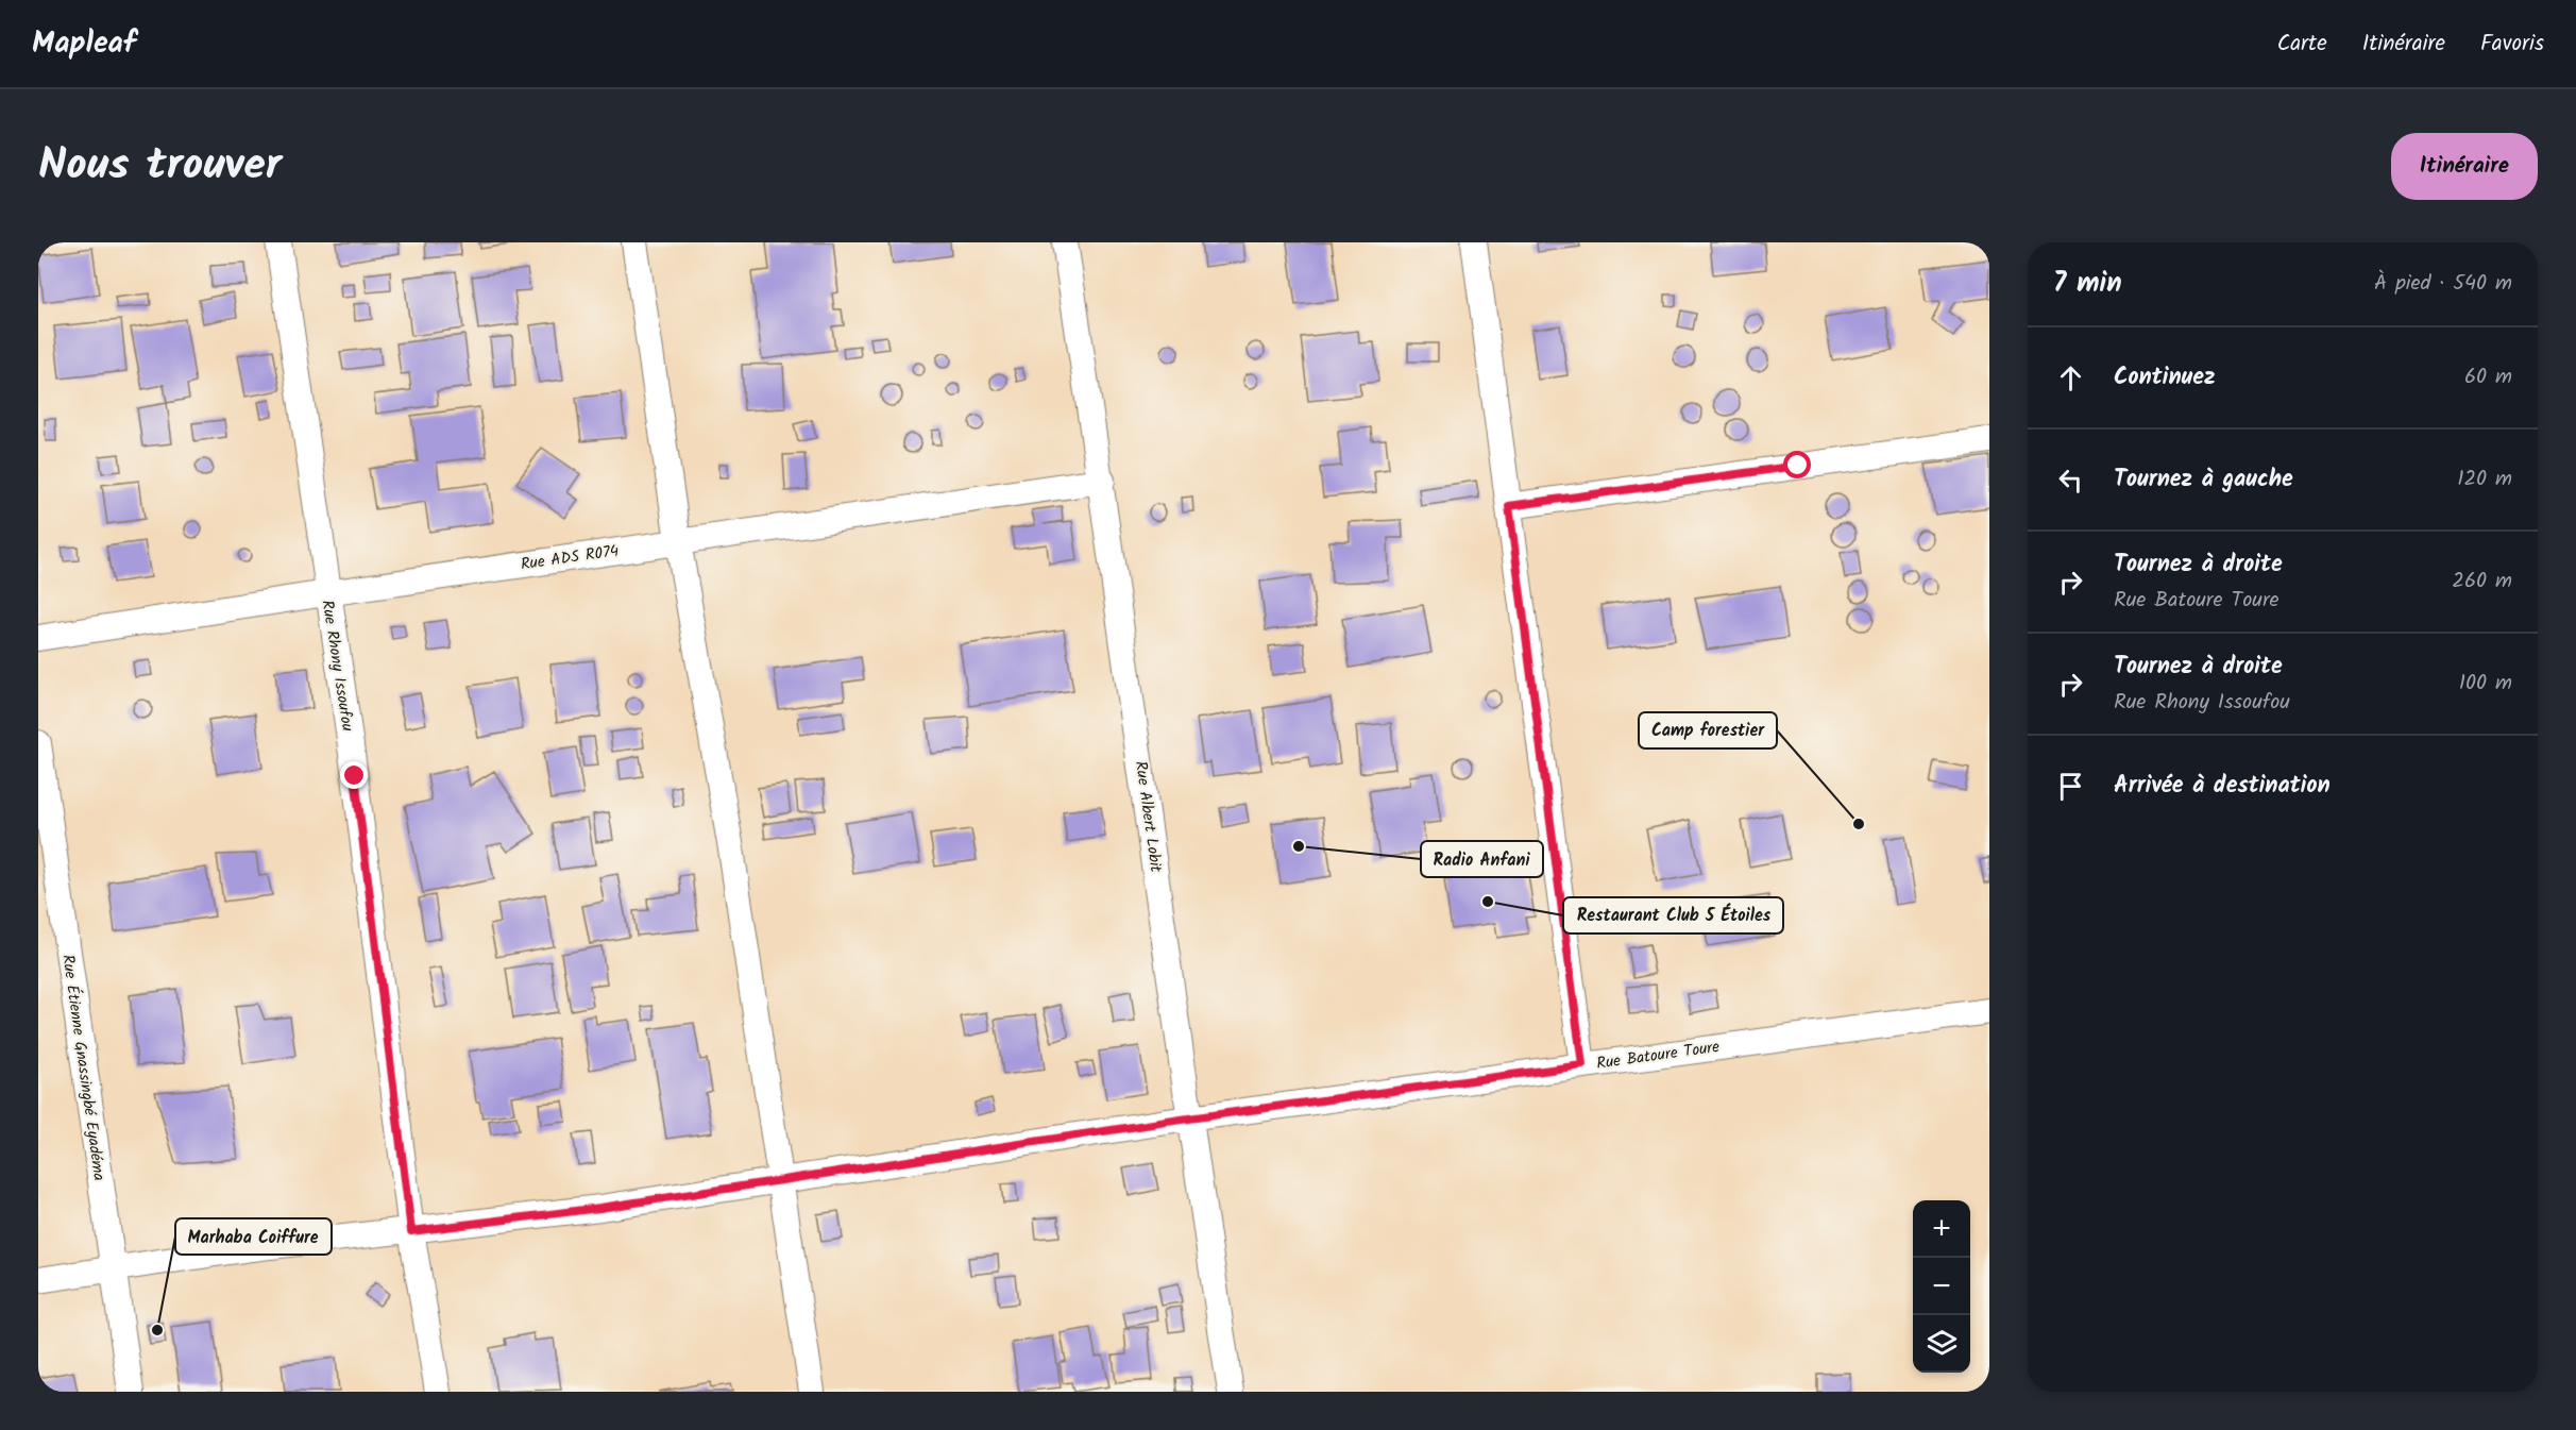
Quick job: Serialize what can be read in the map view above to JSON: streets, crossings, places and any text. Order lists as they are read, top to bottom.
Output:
{
  "streets": {
    "street": [
      "Rue ADS R074",
      "Rue Rhony Issoufou",
      "Rue Albert Lobit",
      "Rue Batoure Toure",
      "Rue Étienne Gnassingbé Eyadéma"
    ]
  },
  "crossings": [
    ["Rue ADS R074", "Rue Rhony Issoufou"],
    ["Rue ADS R074", "Rue Albert Lobit"],
    ["Rue Rhony Issoufou", "Rue Batoure Toure"],
    ["Rue Albert Lobit", "Rue Batoure Toure"],
    ["Rue Batoure Toure", "Rue Étienne Gnassingbé Eyadéma"]
  ],
  "places": [
    "Camp forestier",
    "Radio Anfani",
    "Restaurant Club 5 Étoiles",
    "Marhaba Coiffure"
  ],
  "page": {
    "header": "Mapleaf",
    "nav": ["Carte", "Itinéraire", "Favoris"],
    "title": "Nous trouver",
    "buttons": "Itinéraire",
    "heading": ["7 min", "À pied · 540 m"],
    "list": [
      ["Continuez", "60 m"],
      ["Tournez à gauche", "120 m"],
      ["Tournez à droite", "Rue Batoure Toure", "260 m"],
      ["Tournez à droite", "Rue Rhony Issoufou", "100 m"],
      "Arrivée à destination"
    ],
    "map_buttons": ["+", "−"]
  }
}
